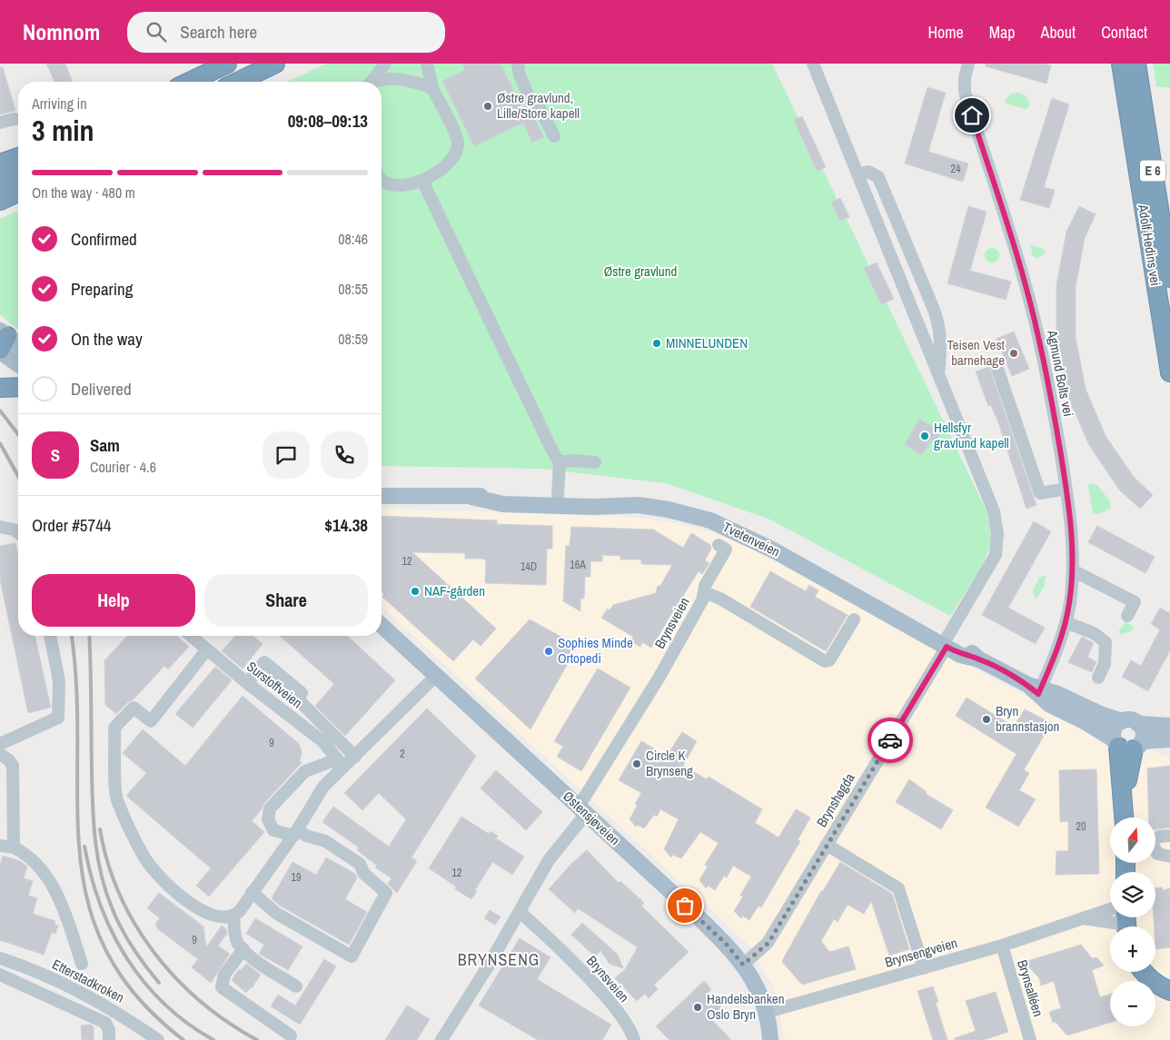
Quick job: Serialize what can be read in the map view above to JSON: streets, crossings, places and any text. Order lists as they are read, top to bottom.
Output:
{
  "streets": {
    "highway": ["E 6", "Adolf Hedins vei"],
    "main road": ["Tvetenveien", "Østensjøveien"],
    "street": [
      "Agmund Bolts vei",
      "Brynsveien",
      "Surstoffveien",
      "Brynshøgda",
      "Brynsengveien",
      "Etterstadkroken",
      "Brynsalléen"
    ]
  },
  "crossings": [
    ["Agmund Bolts vei", "Tvetenveien"],
    ["Tvetenveien", "Brynshøgda"],
    ["Brynsveien", "Østensjøveien"],
    ["Brynshøgda", "Østensjøveien"],
    ["Østensjøveien", "Brynsengveien"],
    ["Brynsengveien", "Brynsalléen"]
  ],
  "districts": ["BRYNSENG"],
  "parks": ["Østre gravlund"],
  "places": [
    "Østre gravlund, Lille/Store kapell",
    "MINNELUNDEN",
    "Teisen Vest barnehage",
    "Hellsfyr gravlund kapell",
    "NAF-gården",
    "Sophies Minde Ortopedi",
    "Bryn brannstasjon",
    "Circle K Brynseng",
    "Handelsbanken Oslo Bryn"
  ],
  "house_numbers": [
    "24",
    "12",
    "16A",
    "14D",
    "9",
    "2",
    "20",
    "12",
    "19",
    "9"
  ],
  "north": "top",
  "page": {
    "header": "Nomnom",
    "search": "Search here",
    "nav": [
      "Home",
      "Map",
      "About",
      "Contact"
    ],
    "heading": ["3 min", "Arriving in", "09:08–09:13"],
    "panel": [
      "Sam",
      "Courier · 4.6",
      "Order #5744",
      "$14.38"
    ],
    "bar": "On the way · 480 m",
    "list": [
      ["Confirmed", "08:46"],
      ["Preparing", "08:55"],
      ["On the way", "08:59"],
      "Delivered"
    ],
    "round": "S",
    "buttons": ["Help", "Share"],
    "map_buttons": ["+", "−"]
  }
}
